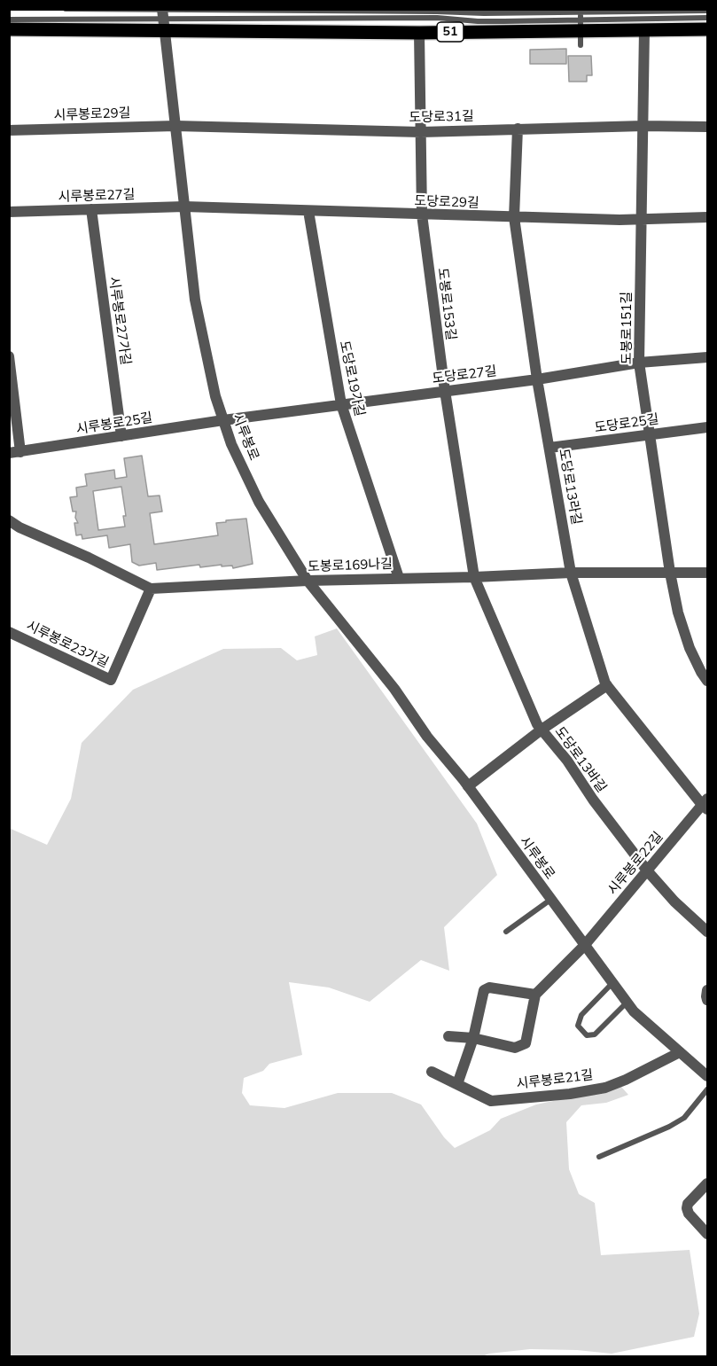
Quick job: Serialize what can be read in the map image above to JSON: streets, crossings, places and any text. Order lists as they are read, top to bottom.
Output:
{
  "streets": {
    "main road": ["51"],
    "street": [
      "시루봉로29길",
      "도당로31길",
      "시루봉로27길",
      "도당로29길",
      "도봉로153길",
      "시루봉로27가길",
      "도봉로151길",
      "도당로27길",
      "도당로19가길",
      "시루봉로25길",
      "도당로25길",
      "시루봉로",
      "도당로13라길",
      "도봉로169나길",
      "시루봉로23가길",
      "도당로13바길",
      "시루봉로22길",
      "시루봉로21길"
    ]
  },
  "crossings": [
    ["51", "도봉로153길"],
    ["51", "도봉로151길"],
    ["51", "시루봉로"],
    ["시루봉로29길", "도당로31길"],
    ["시루봉로29길", "시루봉로"],
    ["도당로31길", "도봉로153길"],
    ["도당로31길", "도봉로151길"],
    ["도당로31길", "시루봉로"],
    ["도당로31길", "도당로13라길"],
    ["시루봉로27길", "도당로29길"],
    ["시루봉로27길", "시루봉로27가길"],
    ["시루봉로27길", "시루봉로"],
    ["도당로29길", "도봉로153길"],
    ["도당로29길", "도봉로151길"],
    ["도당로29길", "도당로19가길"],
    ["도당로29길", "시루봉로"],
    ["도당로29길", "도당로13라길"],
    ["도봉로153길", "도당로27길"],
    ["도봉로153길", "도봉로169나길"],
    ["도봉로153길", "도당로13바길"],
    ["시루봉로27가길", "시루봉로25길"],
    ["도봉로151길", "도당로27길"],
    ["도봉로151길", "도당로25길"],
    ["도봉로151길", "도봉로169나길"],
    ["도당로27길", "도당로19가길"],
    ["도당로27길", "시루봉로25길"],
    ["도당로27길", "시루봉로"],
    ["도당로27길", "도당로13라길"],
    ["도당로19가길", "도봉로169나길"],
    ["시루봉로25길", "시루봉로"],
    ["도당로25길", "도당로13라길"],
    ["시루봉로", "도봉로169나길"],
    ["시루봉로", "시루봉로22길"],
    ["시루봉로", "시루봉로21길"],
    ["도당로13라길", "도봉로169나길"],
    ["도당로13라길", "시루봉로22길"],
    ["도봉로169나길", "시루봉로23가길"],
    ["도봉로169나길", "도당로13바길"],
    ["도당로13바길", "시루봉로22길"]
  ]
}
